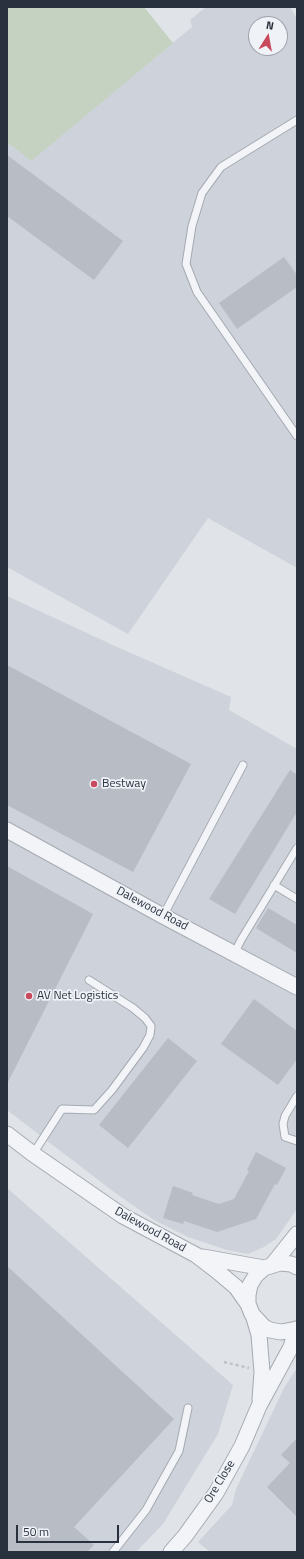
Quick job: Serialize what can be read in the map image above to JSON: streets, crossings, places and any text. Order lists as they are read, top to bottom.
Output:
{
  "streets": {
    "street": ["Dalewood Road", "Ore Close"]
  },
  "crossings": [
    ["Dalewood Road", "Ore Close"]
  ],
  "places": ["Bestway", "AV Net Logistics"],
  "scale_bar": "50 m",
  "north": "top"
}
